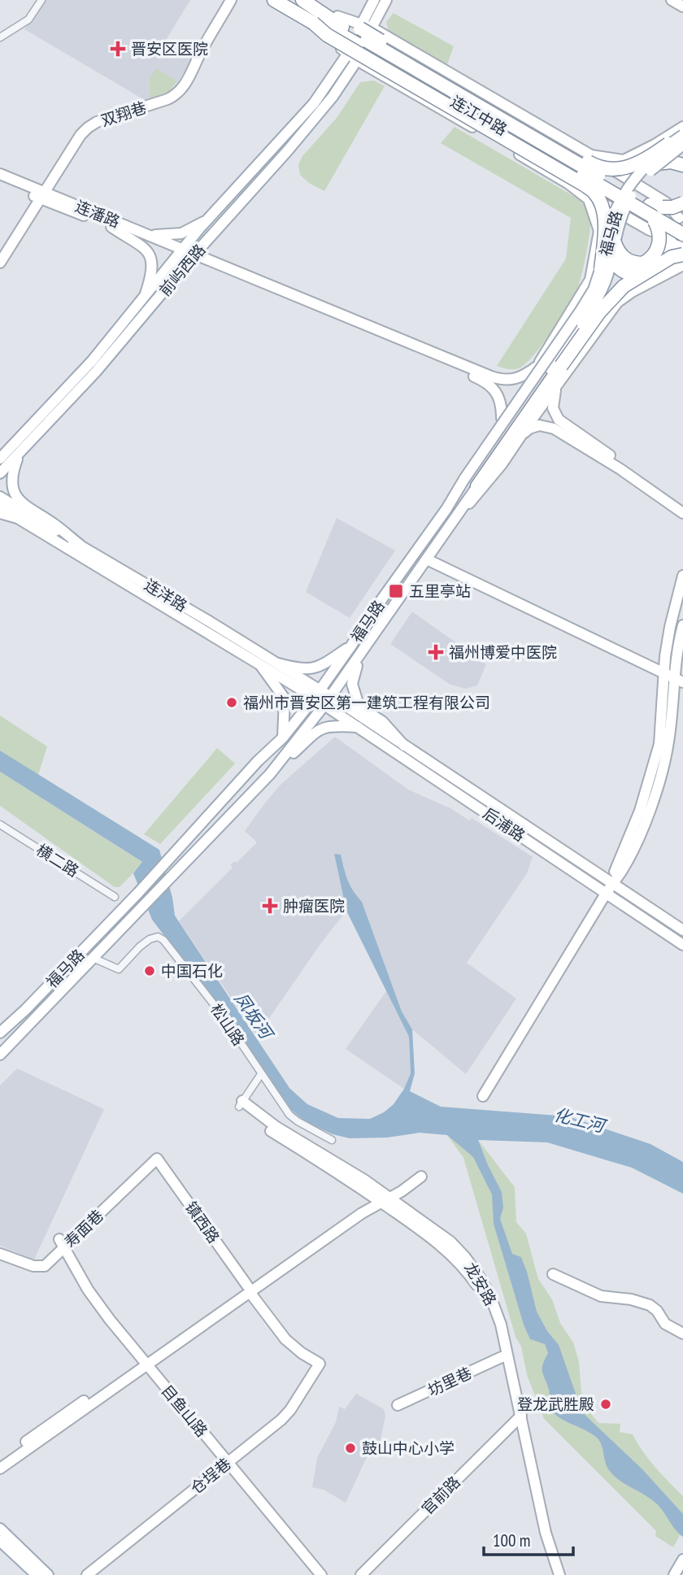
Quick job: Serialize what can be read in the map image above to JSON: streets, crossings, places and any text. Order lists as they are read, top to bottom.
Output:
{
  "streets": {
    "highway": ["连江中路"],
    "main road": [
      "双翔巷",
      "连潘路",
      "福马路",
      "前屿西路",
      "连洋路",
      "后浦路",
      "镇西路",
      "寿面巷",
      "龙安路",
      "坊里巷",
      "目鱼山路",
      "仓埕巷",
      "官前路"
    ],
    "street": ["横二路", "松山路"]
  },
  "crossings": [
    ["双翔巷", "连潘路"],
    ["连潘路", "前屿西路"],
    ["福马路", "连洋路"],
    ["福马路", "后浦路"],
    ["福马路", "松山路"],
    ["连洋路", "后浦路"],
    ["镇西路", "寿面巷"],
    ["镇西路", "仓埕巷"],
    ["寿面巷", "目鱼山路"],
    ["龙安路", "坊里巷"],
    ["龙安路", "官前路"],
    ["目鱼山路", "仓埕巷"]
  ],
  "water": ["凤坂河", "化工河"],
  "places": {
    "health": ["晋安区医院", "福州博爱中医院", "肿瘤医院"],
    "transit": ["五里亭站"],
    "other": [
      "福州市晋安区第一建筑工程有限公司",
      "中国石化",
      "登龙武胜殿",
      "鼓山中心小学"
    ]
  },
  "scale_bar": "100 m"
}
